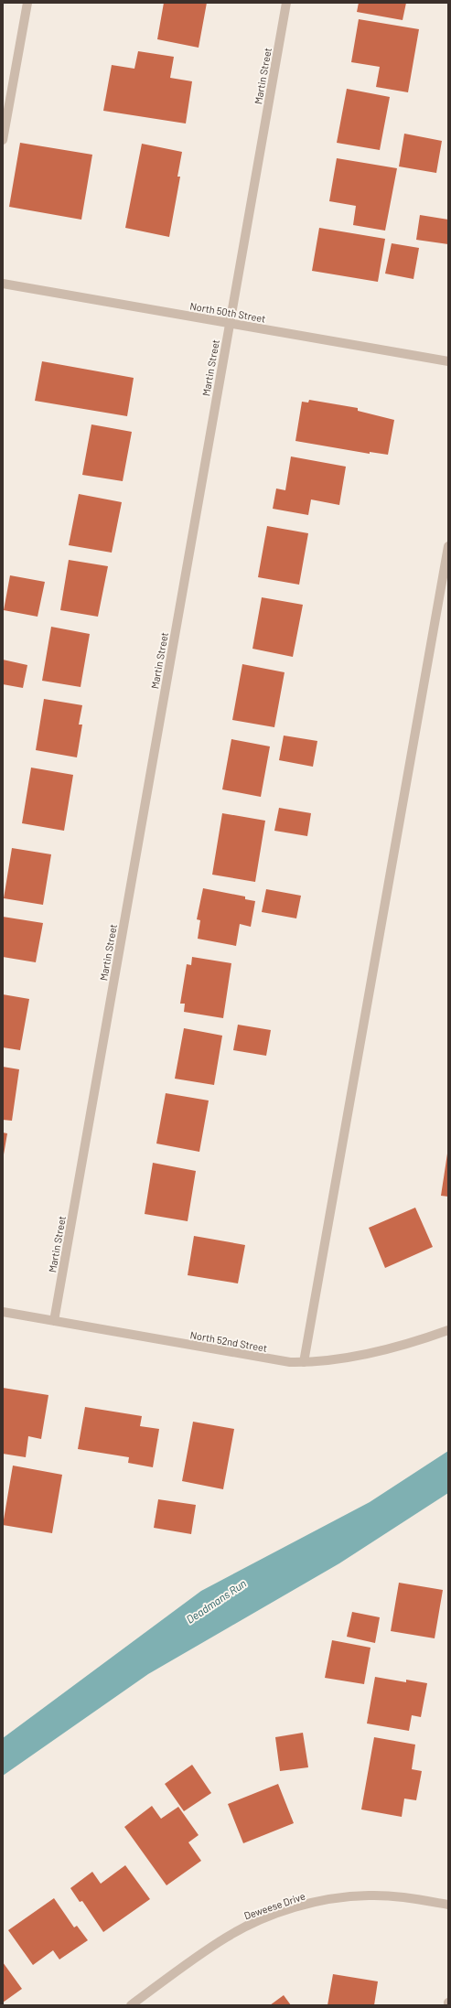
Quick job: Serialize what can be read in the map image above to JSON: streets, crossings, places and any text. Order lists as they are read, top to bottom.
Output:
{
  "streets": {
    "street": [
      "Martin Street",
      "North 50th Street",
      "North 52nd Street",
      "Deweese Drive"
    ]
  },
  "crossings": [
    ["Martin Street", "North 50th Street"],
    ["Martin Street", "North 52nd Street"]
  ],
  "water": ["Deadmans Run"]
}
